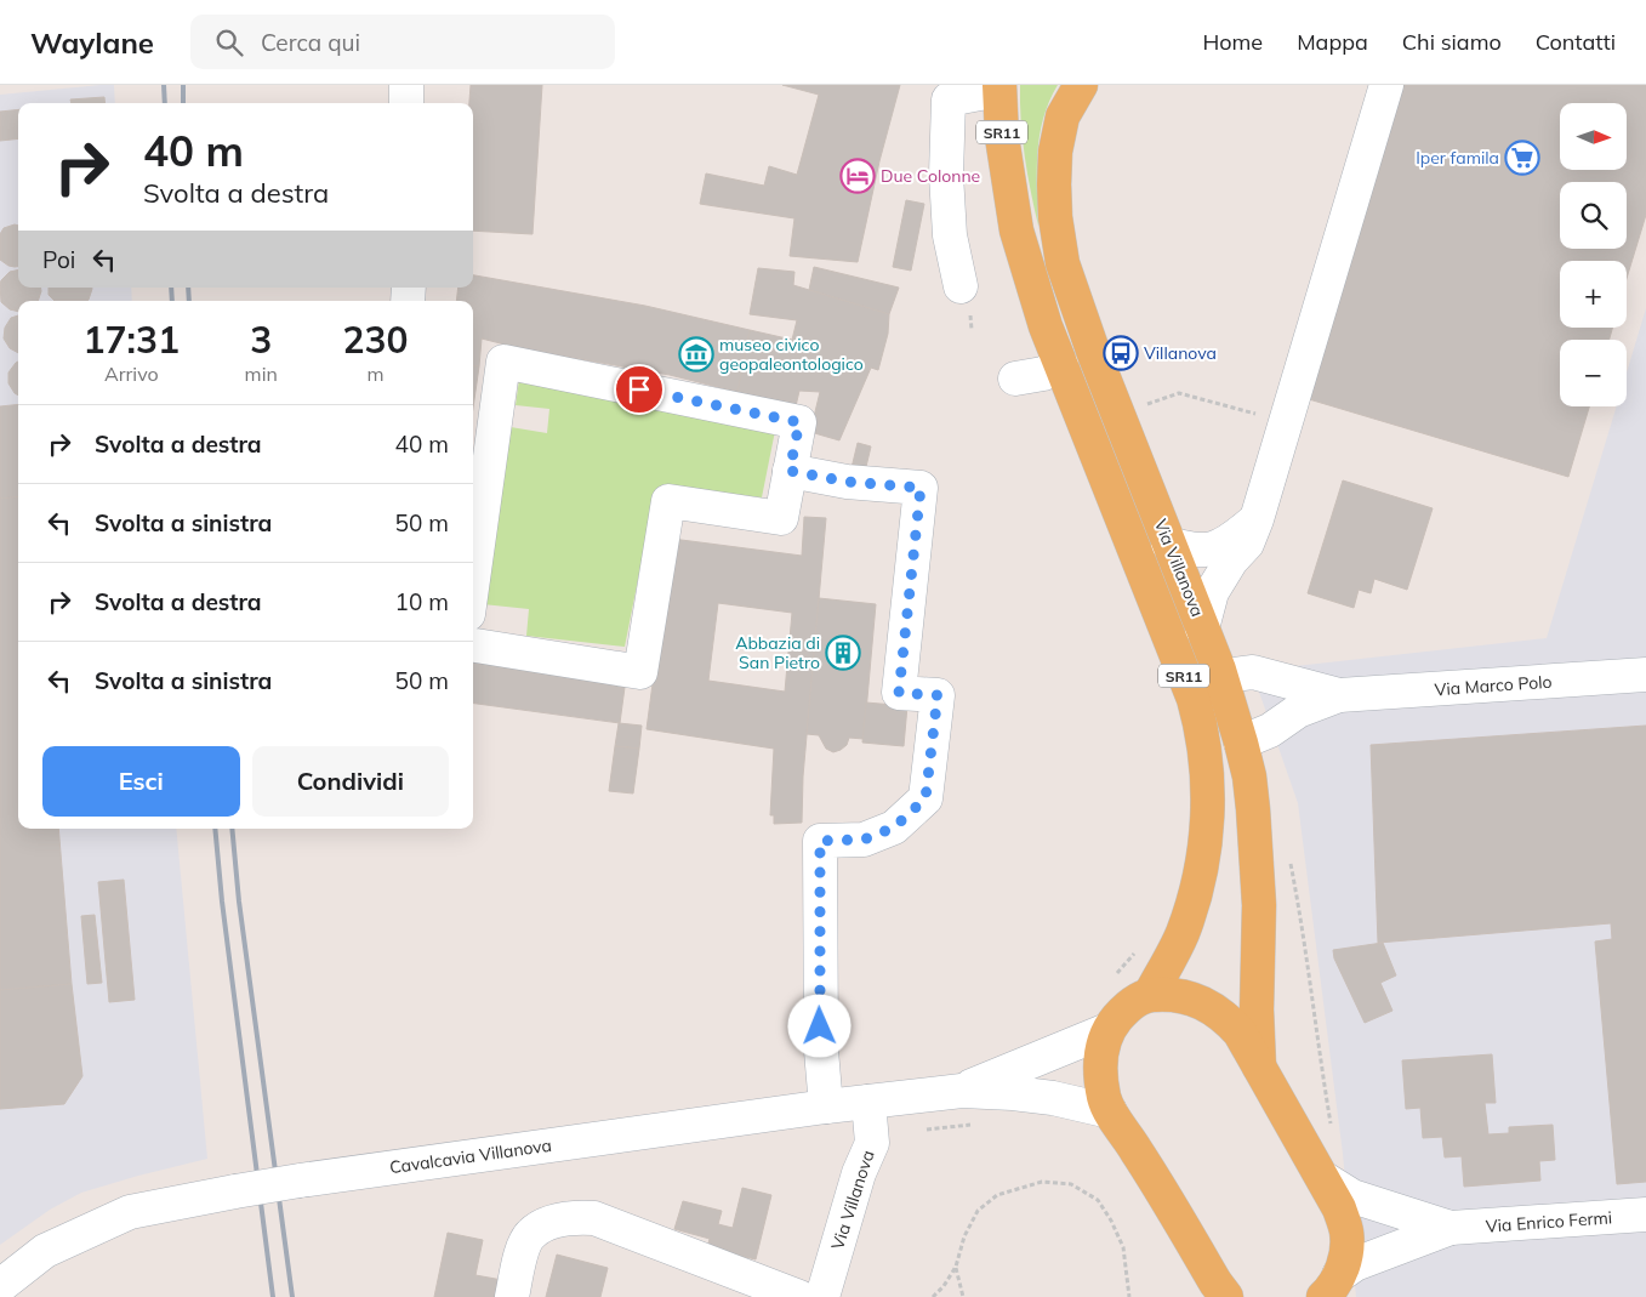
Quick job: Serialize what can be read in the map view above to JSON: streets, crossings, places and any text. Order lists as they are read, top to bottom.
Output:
{
  "streets": {
    "main road": ["SR11", "Via Villanova"],
    "street": ["Via Marco Polo", "Cavalcavia Villanova", "Via Enrico Fermi"]
  },
  "crossings": [
    ["Via Villanova", "Via Marco Polo"],
    ["Via Villanova", "Cavalcavia Villanova"]
  ],
  "places": {
    "supermarket": ["Iper famila"],
    "hotel": ["Due Colonne"],
    "bus stop": ["Villanova"],
    "museum": ["museo civico geopaleontologico"],
    "building": ["Abbazia di San Pietro"]
  },
  "north": "right",
  "page": {
    "header": "Waylane",
    "search": "Cerca qui",
    "nav": [
      "Home",
      "Mappa",
      "Chi siamo",
      "Contatti"
    ],
    "map_buttons": ["+", "−"],
    "turn": ["40 m", "Svolta a destra"],
    "then": "Poi",
    "eta": [
      "17:31",
      "Arrivo",
      "3",
      "min",
      "230",
      "m"
    ],
    "list": [
      {
        "name": "Svolta a destra",
        "value": "40 m"
      },
      {
        "name": "Svolta a sinistra",
        "value": "50 m"
      },
      {
        "name": "Svolta a destra",
        "value": "10 m"
      },
      {
        "name": "Svolta a sinistra",
        "value": "50 m"
      }
    ],
    "buttons": ["Esci", "Condividi"]
  }
}
